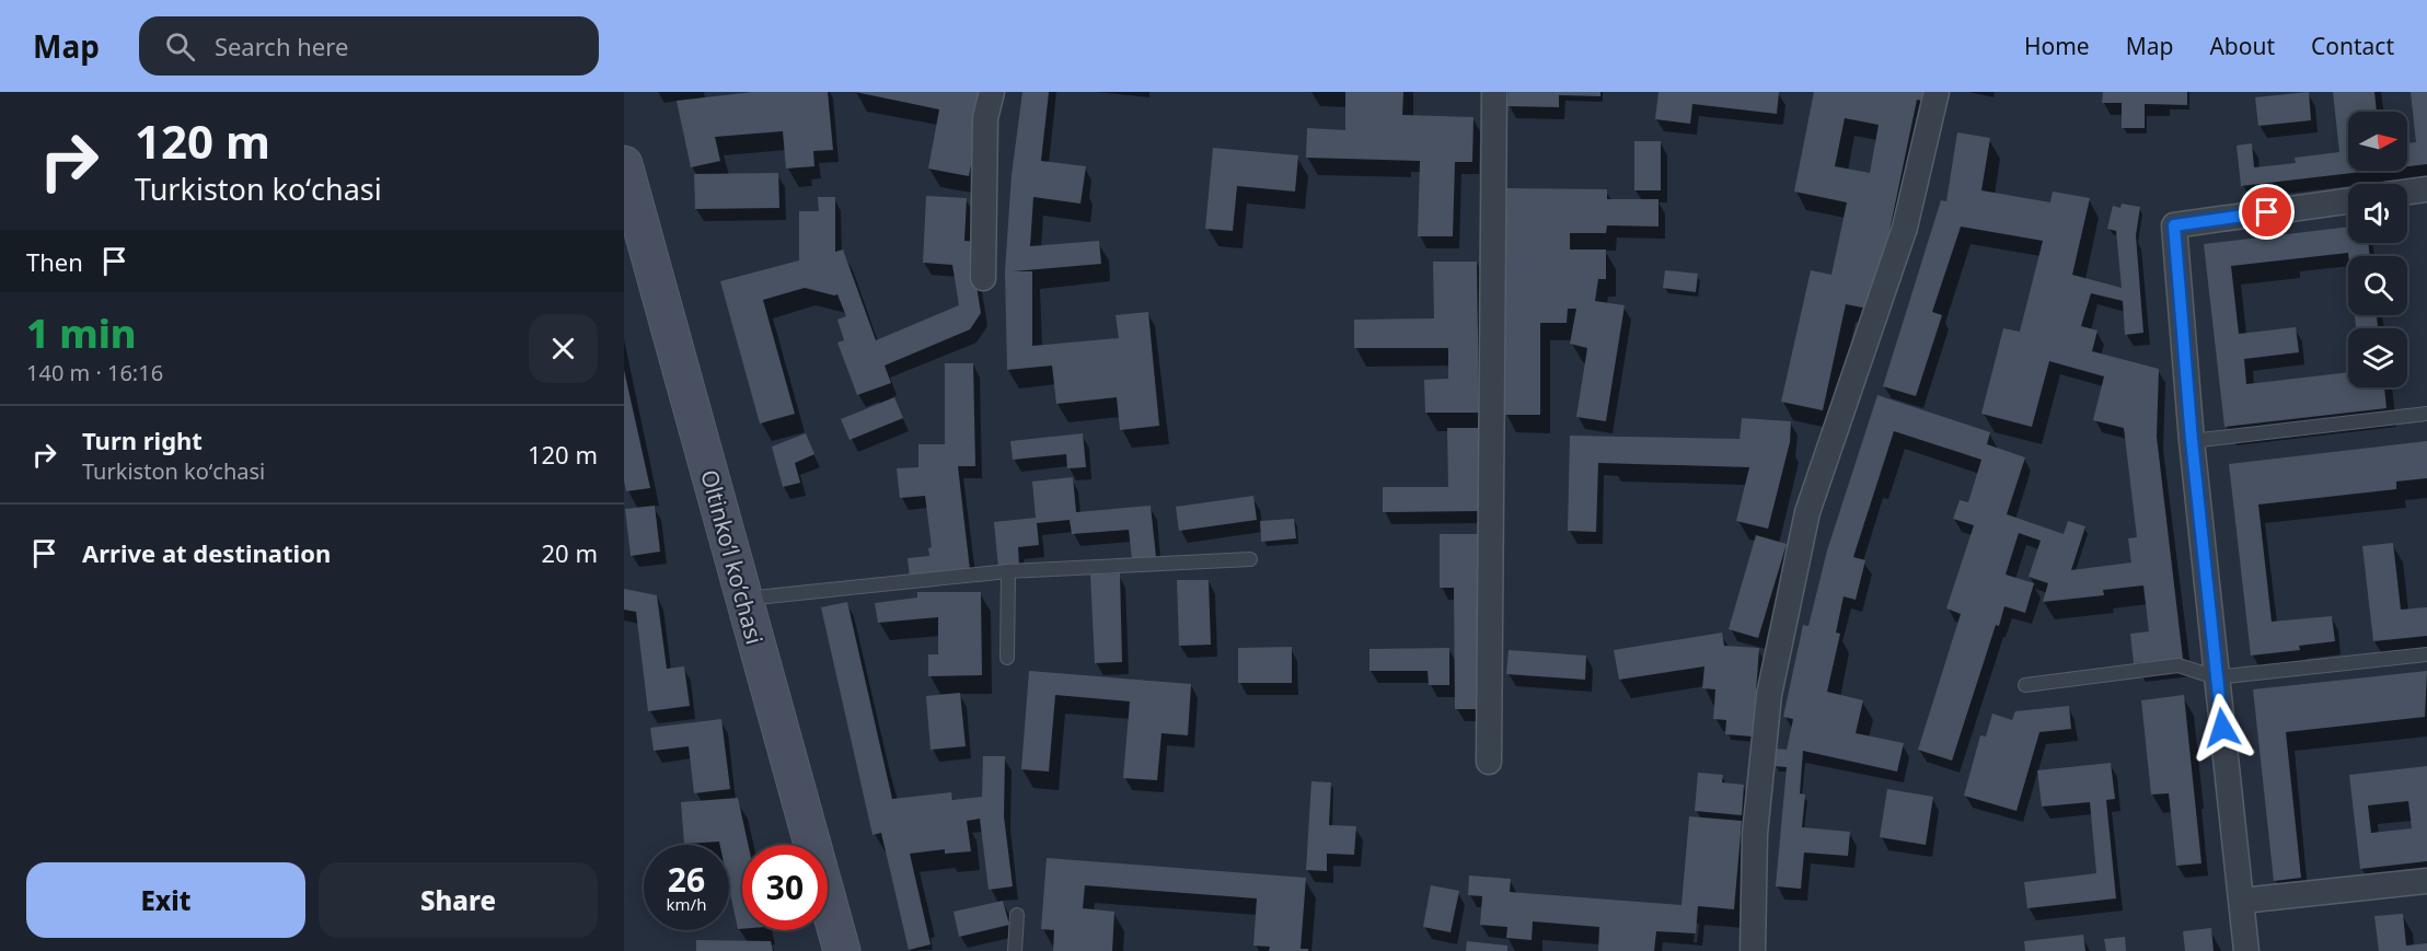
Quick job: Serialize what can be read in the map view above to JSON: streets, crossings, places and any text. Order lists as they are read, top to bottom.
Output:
{
  "streets": {
    "main road": ["Oltinkoʻl koʻchasi"]
  },
  "north": "right",
  "page": {
    "header": "Map",
    "search": "Search here",
    "nav": [
      "Home",
      "Map",
      "About",
      "Contact"
    ],
    "turn": ["120 m", "Turkiston koʻchasi"],
    "then": "Then",
    "heading": ["1 min", "140 m · 16:16"],
    "list": [
      {
        "name": "Turn right",
        "note": "Turkiston koʻchasi",
        "value": "120 m"
      },
      {
        "name": "Arrive at destination",
        "value": "20 m"
      }
    ],
    "speed": "26 km/h",
    "limit": "30",
    "buttons": ["Exit", "Share"]
  }
}
